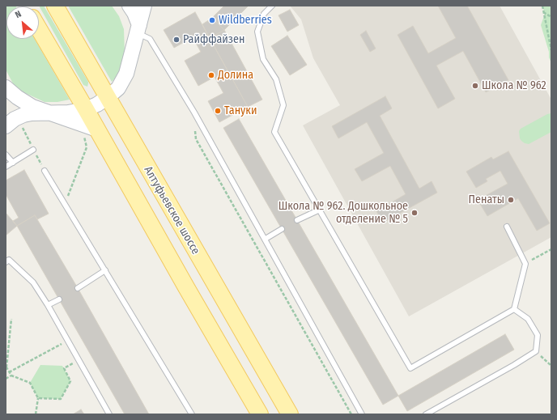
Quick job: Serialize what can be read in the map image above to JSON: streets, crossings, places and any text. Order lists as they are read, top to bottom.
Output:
{
  "streets": {
    "main road": ["Алтуфьевское шоссе"]
  },
  "places": [
    "Wildberries",
    "Райффайзен",
    "Долина",
    "Школа № 962",
    "Тануки",
    "Пенаты",
    "Школа № 962. Дошкольное отделение № 5"
  ],
  "north": "top left"
}
